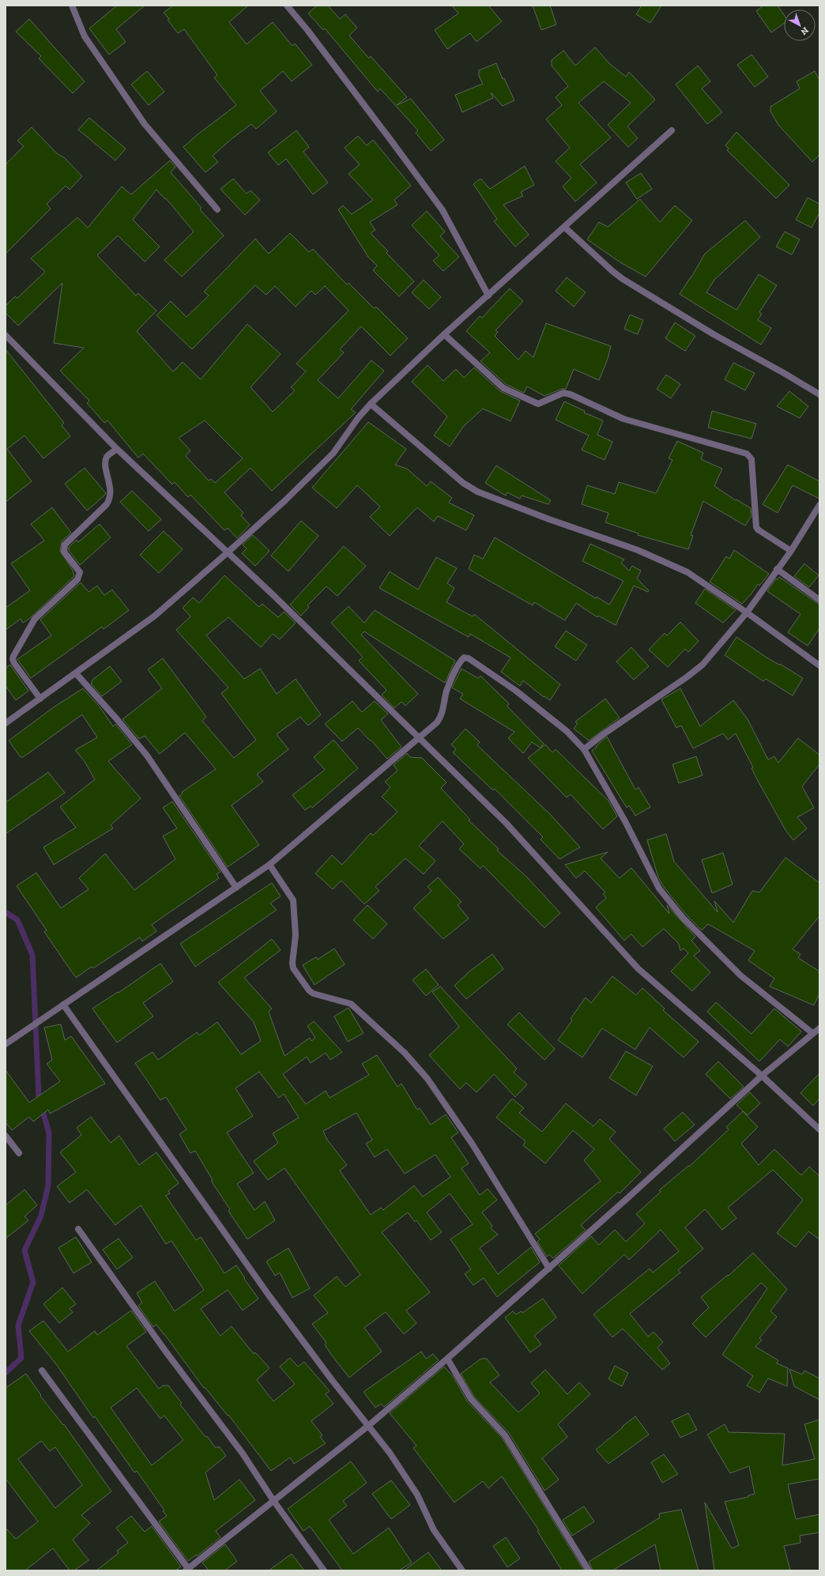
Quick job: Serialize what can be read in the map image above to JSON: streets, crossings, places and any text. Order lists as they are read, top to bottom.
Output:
{
  "north": "bottom right"
}
